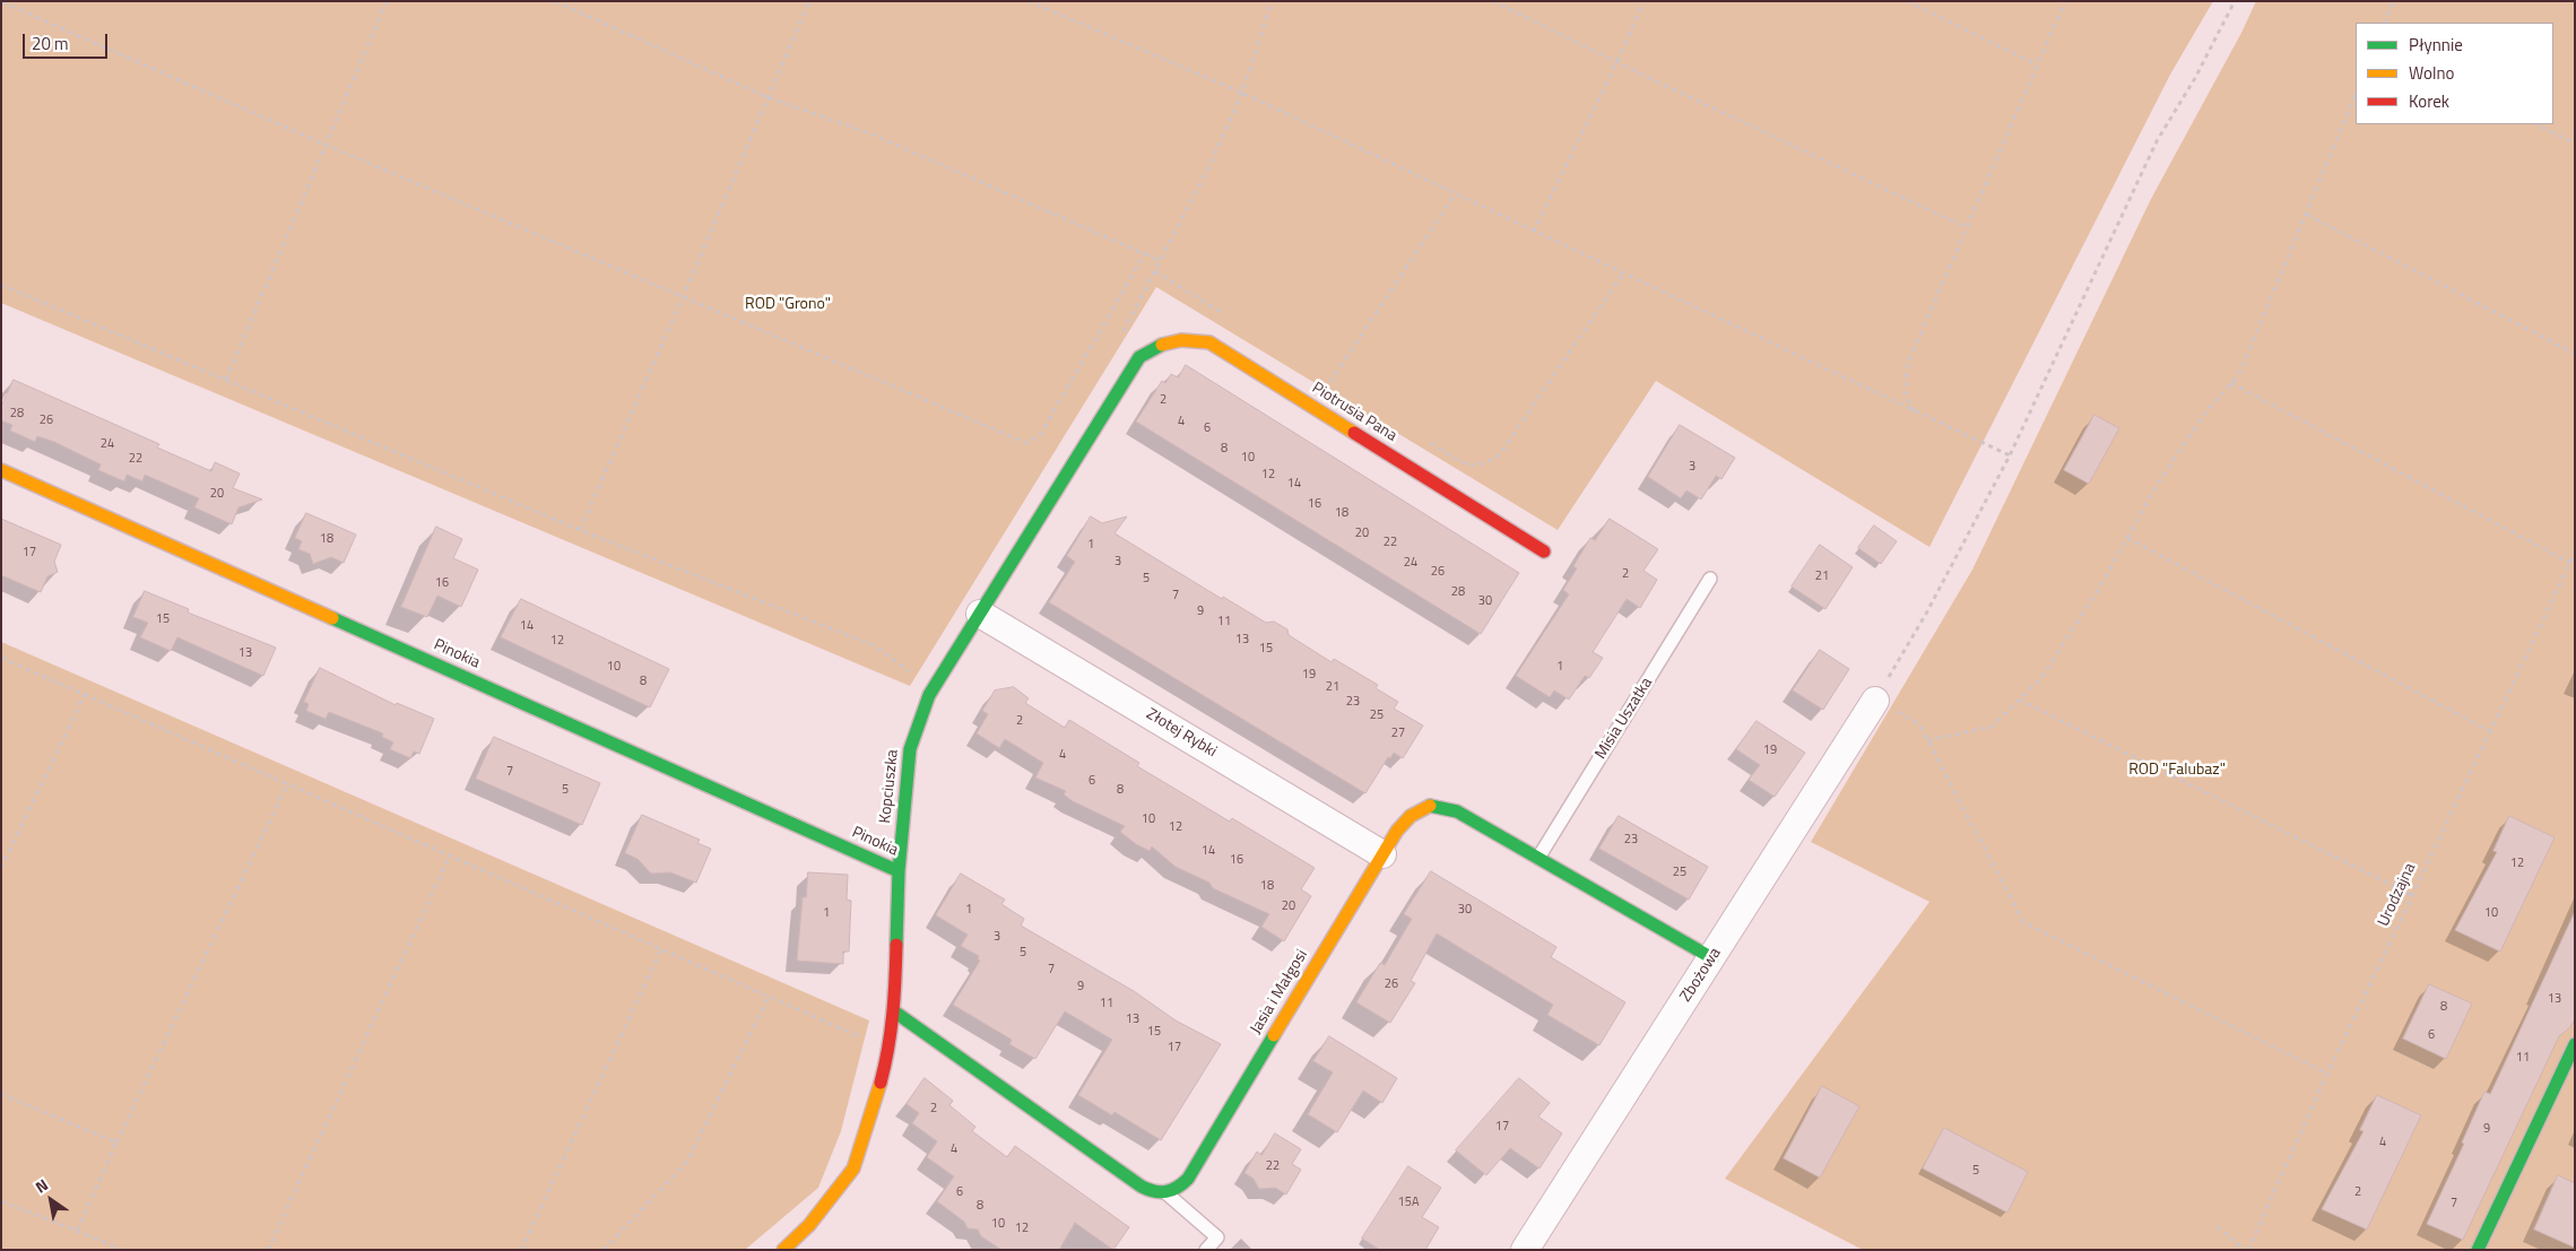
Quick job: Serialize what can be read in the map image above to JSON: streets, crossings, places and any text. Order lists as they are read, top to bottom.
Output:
{
  "streets": {
    "street": [
      "Piotrusia Pana",
      "Pinokia",
      "Złotej Rybki",
      "Kopciuszka",
      "Zbożowa",
      "Jasia i Małgosi"
    ],
    "lane": ["Misia Uszatka"],
    "path": ["Urodzajna"]
  },
  "crossings": [
    ["Piotrusia Pana", "Kopciuszka"],
    ["Pinokia", "Kopciuszka"],
    ["Misia Uszatka", "Jasia i Małgosi"],
    ["Złotej Rybki", "Kopciuszka"],
    ["Złotej Rybki", "Jasia i Małgosi"],
    ["Zbożowa", "Jasia i Małgosi"]
  ],
  "parks": ["ROD \"Grono\"", "ROD \"Falubaz\""],
  "house_numbers": [
    "2",
    "28",
    "26",
    "4",
    "6",
    "24",
    "8",
    "10",
    "22",
    "3",
    "12",
    "14",
    "20",
    "16",
    "18",
    "20",
    "18",
    "22",
    "1",
    "17",
    "3",
    "24",
    "26",
    "2",
    "21",
    "5",
    "16",
    "28",
    "7",
    "30",
    "9",
    "15",
    "11",
    "14",
    "13",
    "12",
    "15",
    "13",
    "10",
    "1",
    "19",
    "8",
    "21",
    "23",
    "25",
    "2",
    "27",
    "19",
    "4",
    "7",
    "6",
    "5",
    "8",
    "10",
    "12",
    "23",
    "14",
    "16",
    "12",
    "25",
    "18",
    "20",
    "1",
    "30",
    "1",
    "10",
    "3",
    "5",
    "7",
    "26",
    "9",
    "13",
    "11",
    "8",
    "13",
    "15",
    "6",
    "17",
    "11",
    "2",
    "17",
    "9",
    "4",
    "4",
    "22",
    "5",
    "6",
    "2",
    "15A",
    "7",
    "8",
    "10",
    "12"
  ],
  "legend": ["Płynnie", "Wolno", "Korek"],
  "scale_bar": "20 m",
  "north": "top left"
}
